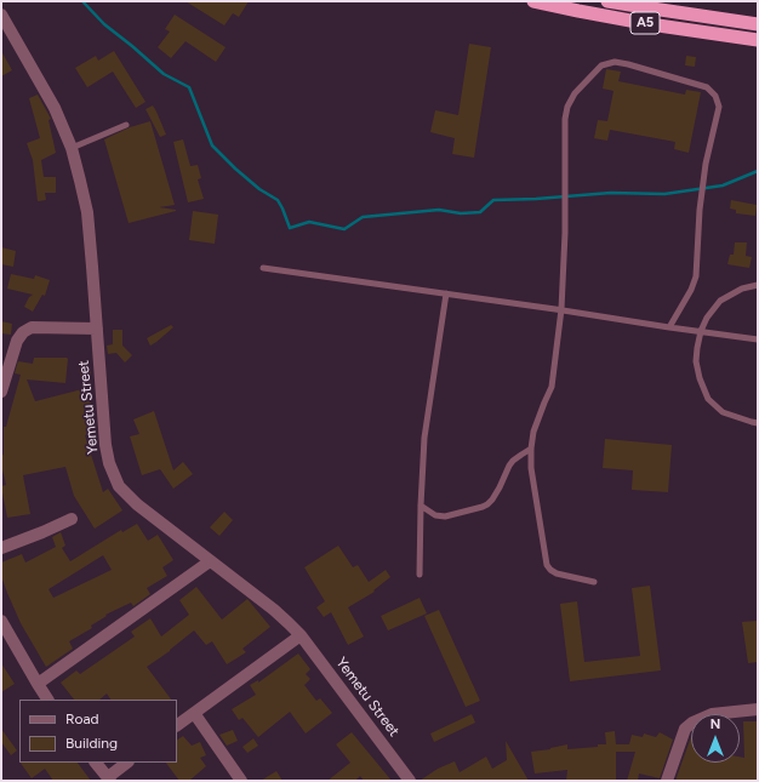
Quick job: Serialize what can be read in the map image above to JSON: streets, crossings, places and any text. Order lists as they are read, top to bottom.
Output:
{
  "streets": {
    "highway": ["A5"],
    "street": ["Yemetu Street"]
  },
  "legend": ["Road", "Building"],
  "north": "top"
}
